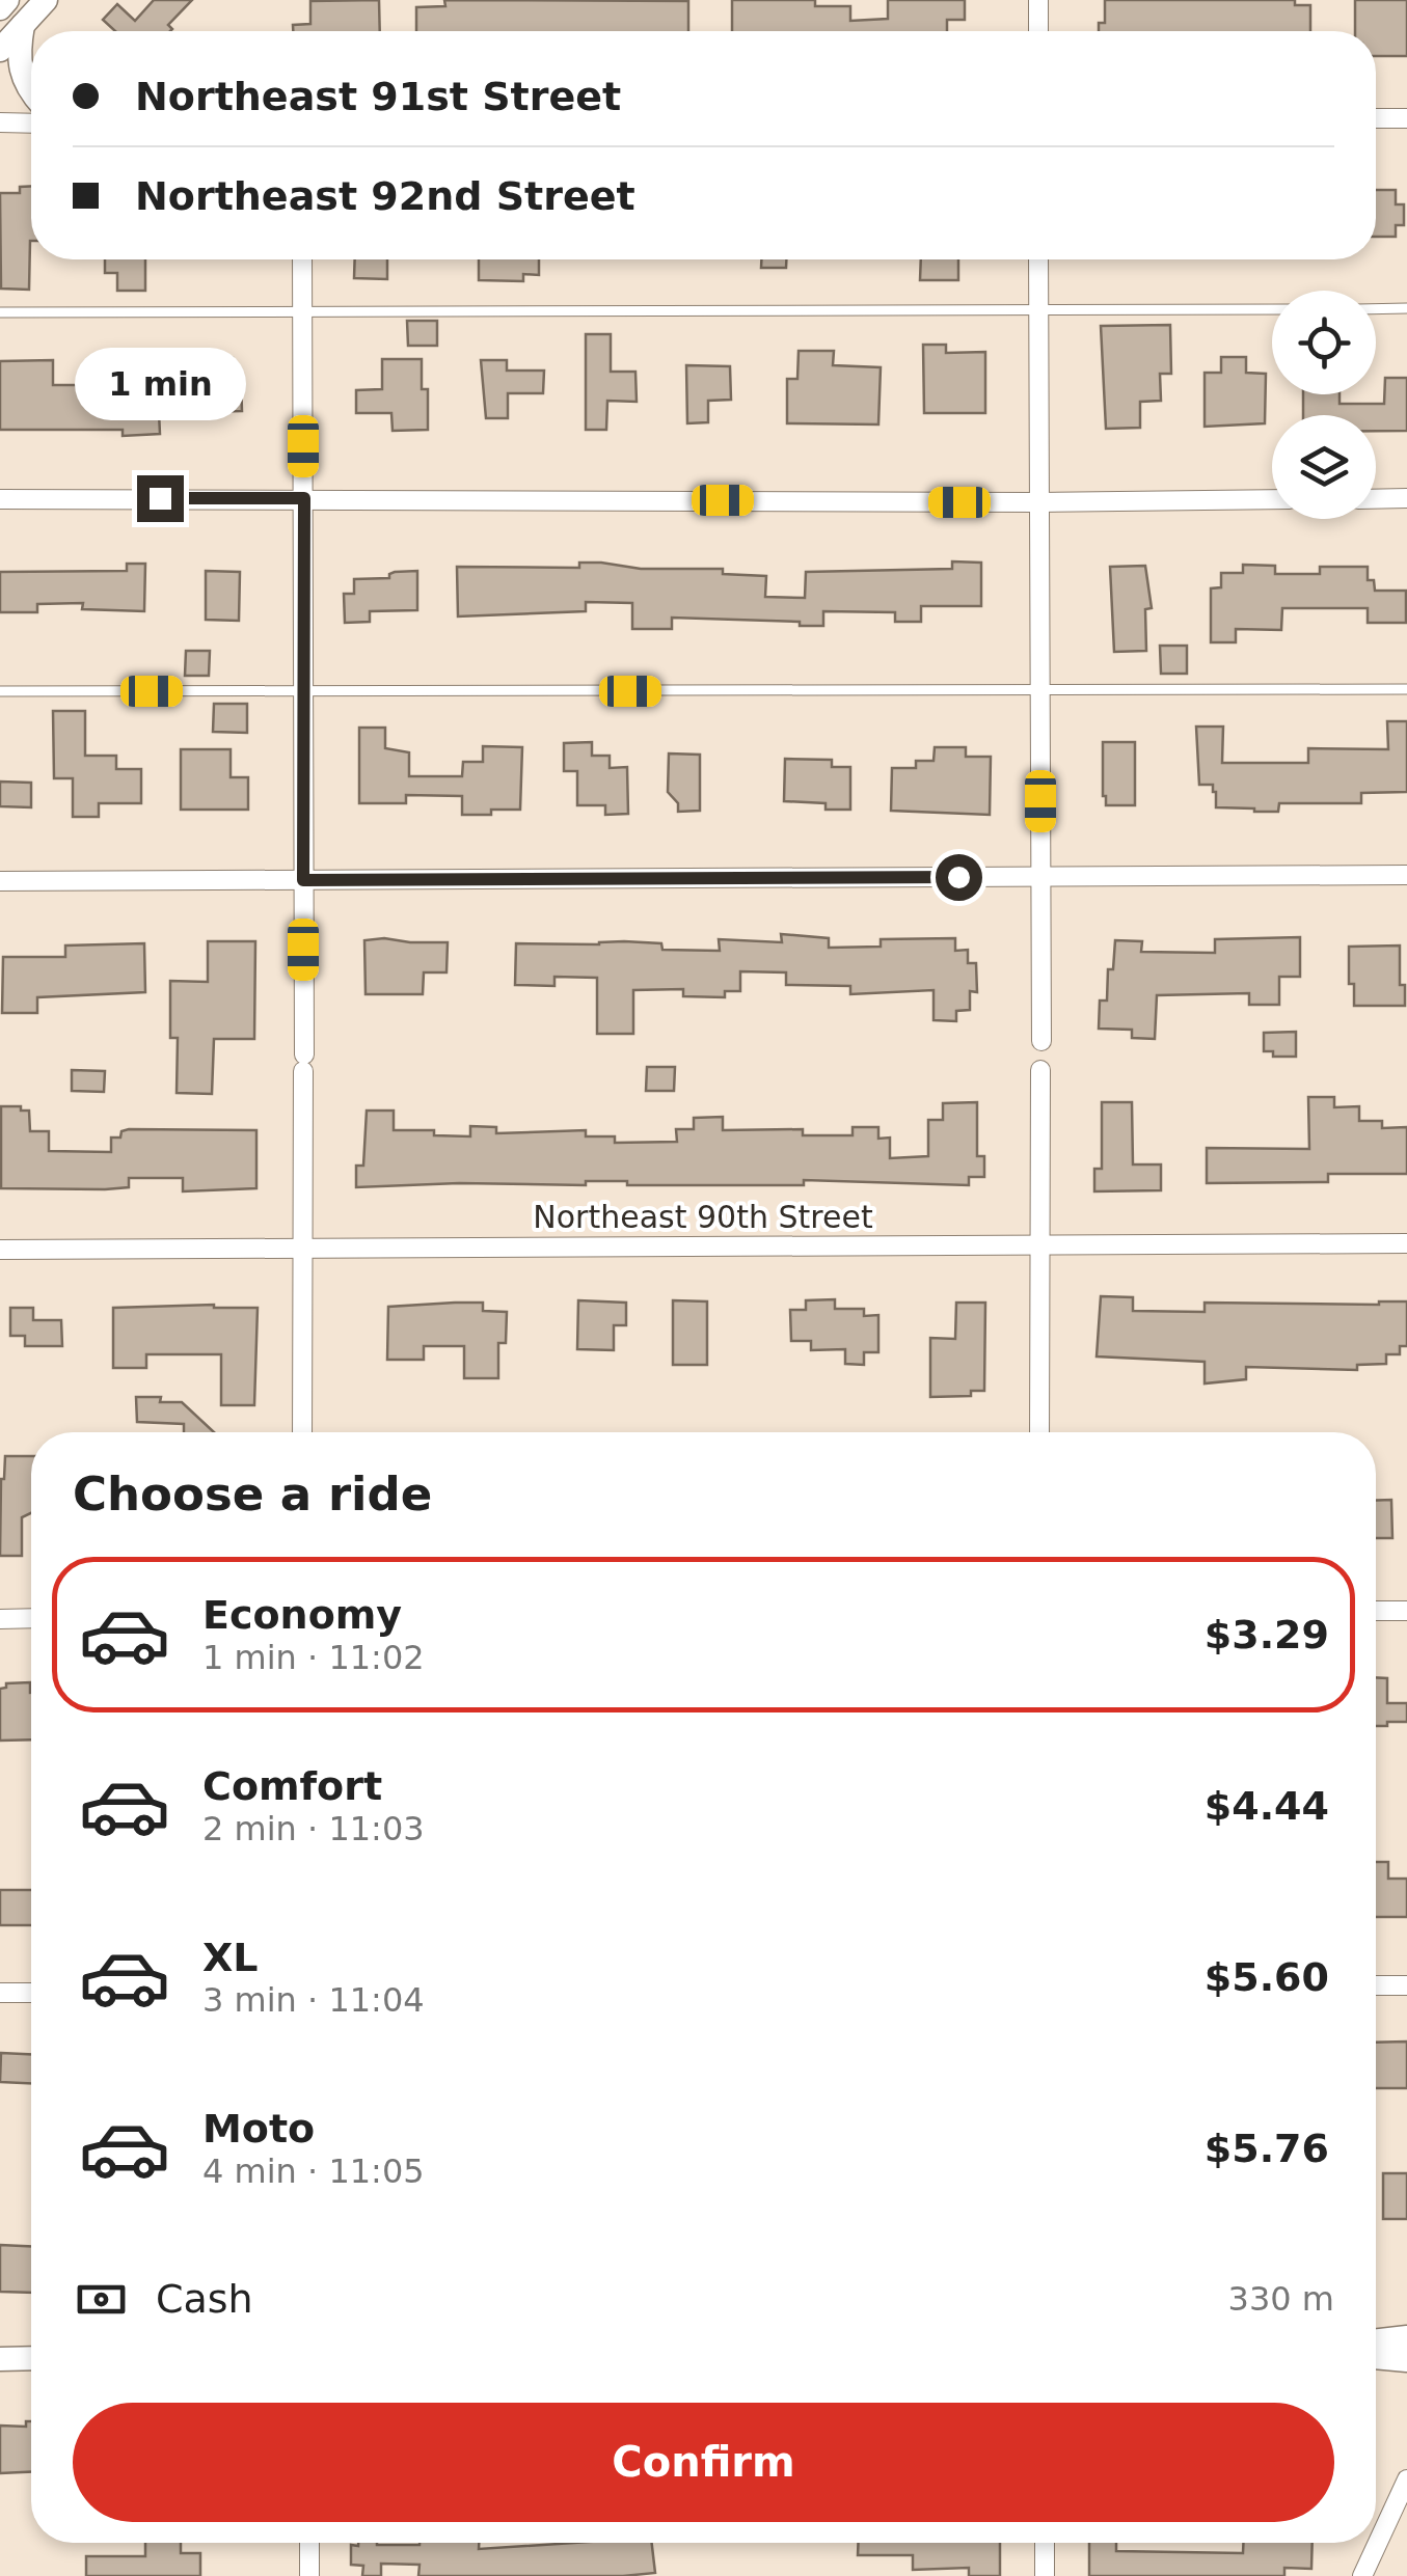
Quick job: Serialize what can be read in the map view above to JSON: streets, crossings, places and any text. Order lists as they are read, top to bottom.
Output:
{
  "streets": {
    "street": ["Northeast 90th Street"]
  },
  "page": {
    "banner": ["Northeast 91st Street", "Northeast 92nd Street"],
    "bubble": "1 min",
    "heading": "Choose a ride",
    "list": [
      {
        "name": "Economy",
        "note": "1 min · 11:02",
        "value": "$3.29"
      },
      {
        "name": "Comfort",
        "note": "2 min · 11:03",
        "value": "$4.44"
      },
      {
        "name": "XL",
        "note": "3 min · 11:04",
        "value": "$5.60"
      },
      {
        "name": "Moto",
        "note": "4 min · 11:05",
        "value": "$5.76"
      }
    ],
    "pay": ["Cash", "330 m"],
    "buttons": "Confirm"
  }
}
